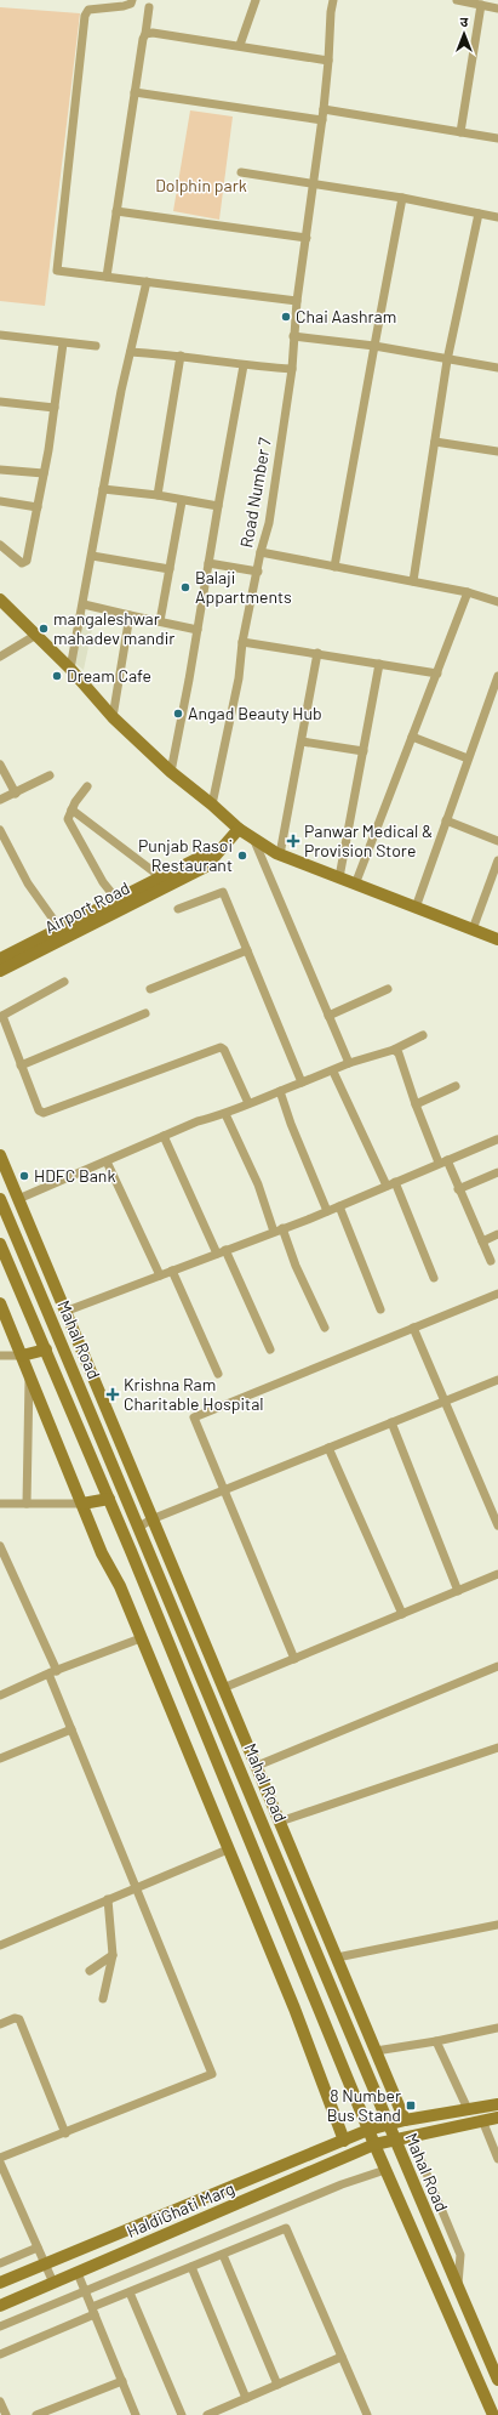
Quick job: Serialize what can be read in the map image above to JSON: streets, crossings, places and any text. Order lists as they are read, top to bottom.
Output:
{
  "streets": {
    "street": [
      "Road Number 7",
      "Airport Road",
      "Mahal Road",
      "HaldiGhati Marg"
    ]
  },
  "crossings": [
    ["Mahal Road", "HaldiGhati Marg"]
  ],
  "parks": ["Dolphin park"],
  "places": {
    "other": [
      "Chai Aashram",
      "Balaji Appartments",
      "mangaleshwar mahadev mandir",
      "Dream Cafe",
      "Angad Beauty Hub",
      "Punjab Rasoi Restaurant",
      "HDFC Bank"
    ],
    "health": ["Panwar Medical & Provision Store", "Krishna Ram Charitable Hospital"],
    "transit": ["8 Number Bus Stand"]
  },
  "north": "top"
}
